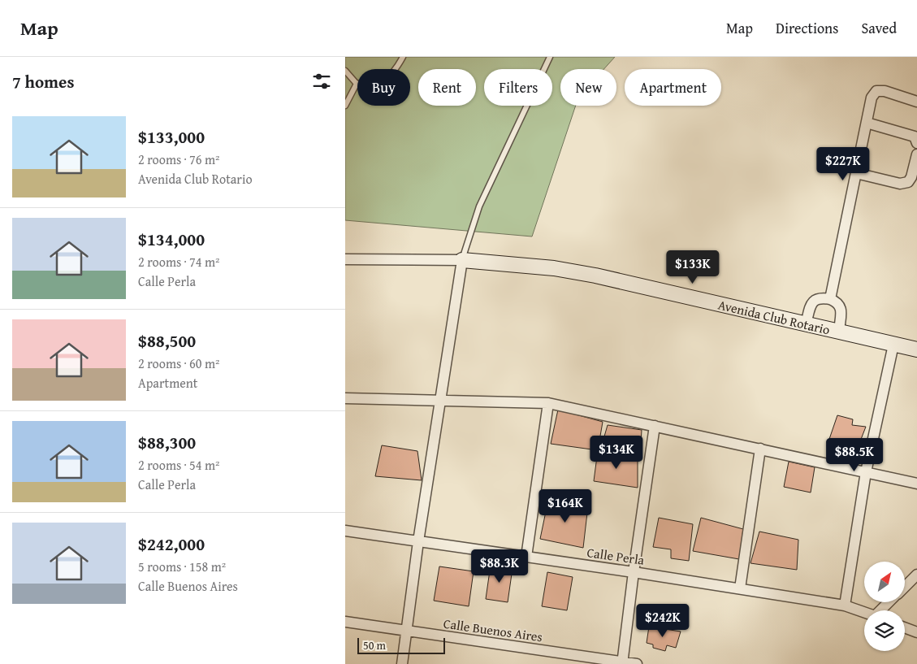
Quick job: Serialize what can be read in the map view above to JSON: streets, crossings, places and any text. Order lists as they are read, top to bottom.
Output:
{
  "streets": {
    "main road": ["Avenida Club Rotario"],
    "street": ["Calle Perla", "Calle Buenos Aires"]
  },
  "scale_bar": "50 m",
  "north": "top right",
  "page": {
    "header": "Map",
    "nav": ["Map", "Directions", "Saved"],
    "heading": "7 homes",
    "chip": [
      "Buy",
      "Rent",
      "Filters",
      "New",
      "Apartment"
    ],
    "list": [
      {
        "name": "$133,000",
        "note": "2 rooms · 76 m² · Avenida Club Rotario"
      },
      {
        "name": "$134,000",
        "note": "2 rooms · 74 m² · Calle Perla"
      },
      {
        "name": "$88,500",
        "note": "2 rooms · 60 m² · Apartment"
      },
      {
        "name": "$88,300",
        "note": "2 rooms · 54 m² · Calle Perla"
      },
      {
        "name": "$242,000",
        "note": "5 rooms · 158 m² · Calle Buenos Aires"
      }
    ],
    "price": [
      "$227K",
      "$133K",
      "$134K",
      "$88.5K",
      "$164K",
      "$88.3K",
      "$242K"
    ],
    "scale": "50 m"
  }
}
